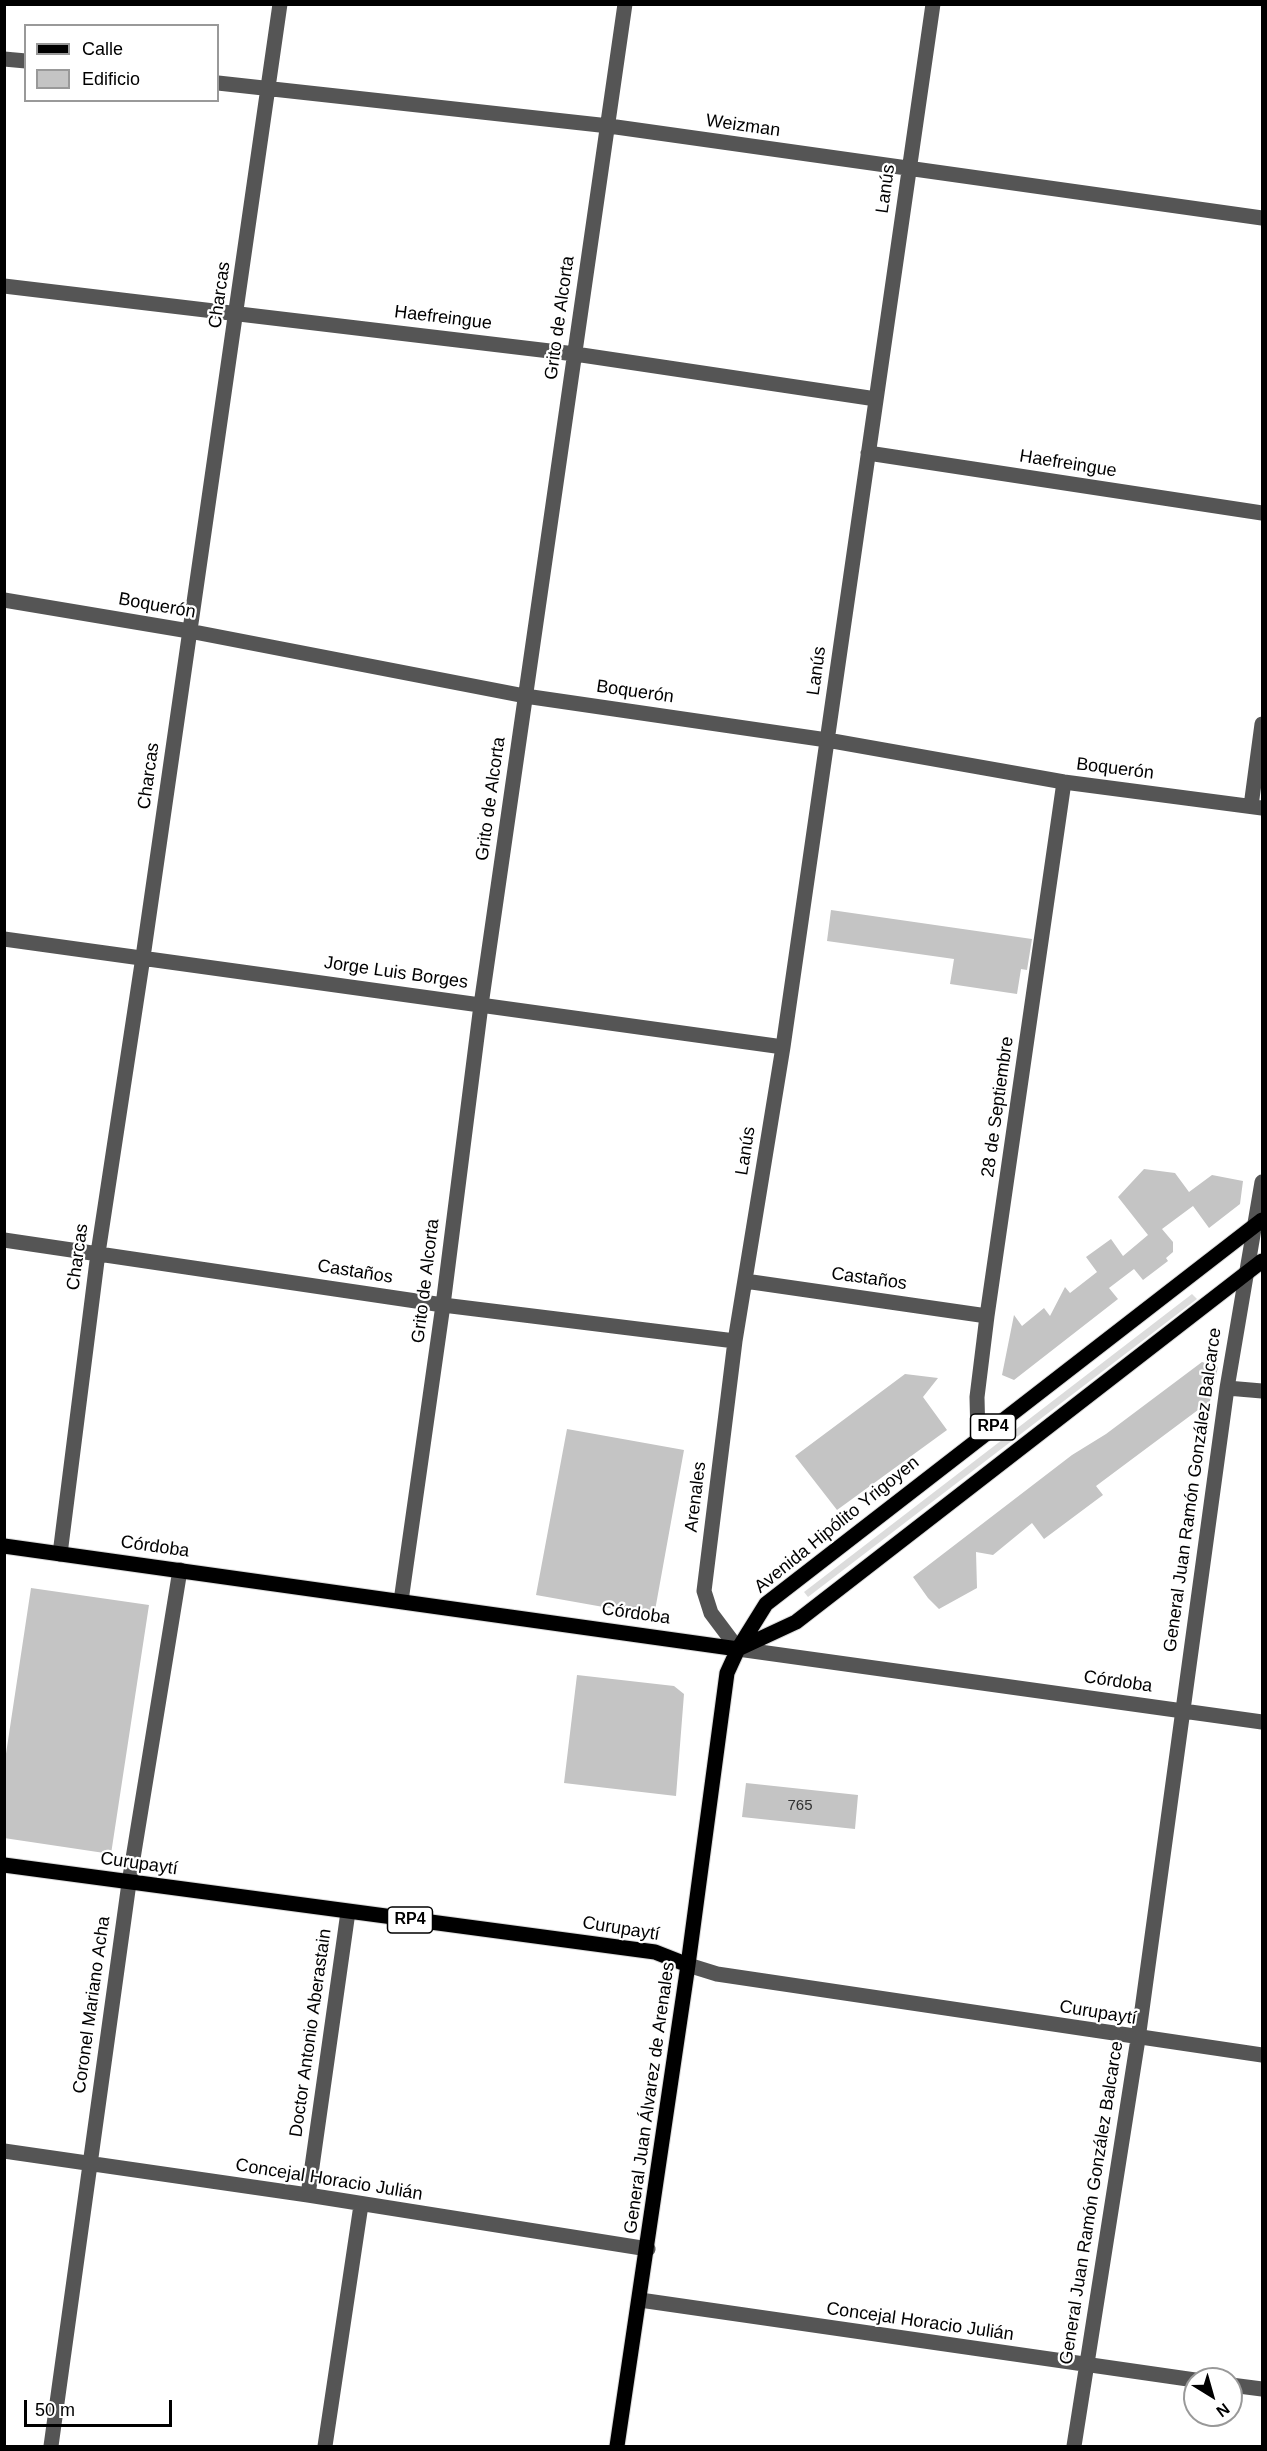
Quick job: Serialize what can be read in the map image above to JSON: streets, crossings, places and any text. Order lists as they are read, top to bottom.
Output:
{
  "streets": {
    "main road": [
      "RP4",
      "Avenida Hipólito Yrigoyen",
      "Córdoba",
      "Curupaytí",
      "General Juan Álvarez de Arenales"
    ],
    "street": [
      "Weizman",
      "Lanús",
      "Charcas",
      "Haefreingue",
      "Grito de Alcorta",
      "Boquerón",
      "Jorge Luis Borges",
      "28 de Septiembre",
      "Castaños",
      "General Juan Ramón González Balcarce",
      "Arenales",
      "Coronel Mariano Acha",
      "Doctor Antonio Aberastain",
      "Concejal Horacio Julián"
    ]
  },
  "crossings": [
    ["Weizman", "Lanús"],
    ["Weizman", "Charcas"],
    ["Weizman", "Grito de Alcorta"],
    ["Lanús", "Haefreingue"],
    ["Lanús", "Boquerón"],
    ["Lanús", "Jorge Luis Borges"],
    ["Lanús", "Castaños"],
    ["Lanús", "Arenales"],
    ["Charcas", "Haefreingue"],
    ["Charcas", "Boquerón"],
    ["Charcas", "Jorge Luis Borges"],
    ["Charcas", "Castaños"],
    ["Charcas", "Córdoba"],
    ["Haefreingue", "Grito de Alcorta"],
    ["Grito de Alcorta", "Boquerón"],
    ["Grito de Alcorta", "Jorge Luis Borges"],
    ["Grito de Alcorta", "Castaños"],
    ["Grito de Alcorta", "Córdoba"],
    ["Boquerón", "28 de Septiembre"],
    ["28 de Septiembre", "Castaños"],
    ["28 de Septiembre", "Avenida Hipólito Yrigoyen"],
    ["Castaños", "Arenales"],
    ["RP4", "General Juan Ramón González Balcarce"],
    ["RP4", "Arenales"],
    ["RP4", "Avenida Hipólito Yrigoyen"],
    ["RP4", "Córdoba"],
    ["RP4", "General Juan Álvarez de Arenales"],
    ["General Juan Ramón González Balcarce", "Avenida Hipólito Yrigoyen"],
    ["General Juan Ramón González Balcarce", "Córdoba"],
    ["General Juan Ramón González Balcarce", "Curupaytí"],
    ["General Juan Ramón González Balcarce", "Concejal Horacio Julián"],
    ["Arenales", "Avenida Hipólito Yrigoyen"],
    ["Arenales", "Córdoba"],
    ["Arenales", "General Juan Álvarez de Arenales"],
    ["Avenida Hipólito Yrigoyen", "Córdoba"],
    ["Avenida Hipólito Yrigoyen", "General Juan Álvarez de Arenales"],
    ["Córdoba", "Coronel Mariano Acha"],
    ["Córdoba", "General Juan Álvarez de Arenales"],
    ["Curupaytí", "Coronel Mariano Acha"],
    ["Curupaytí", "Doctor Antonio Aberastain"],
    ["Curupaytí", "General Juan Álvarez de Arenales"],
    ["Coronel Mariano Acha", "Concejal Horacio Julián"],
    ["Doctor Antonio Aberastain", "Concejal Horacio Julián"],
    ["General Juan Álvarez de Arenales", "Concejal Horacio Julián"]
  ],
  "house_numbers": ["765"],
  "legend": ["Calle", "Edificio"],
  "scale_bar": "50 m",
  "north": "bottom right"
}
